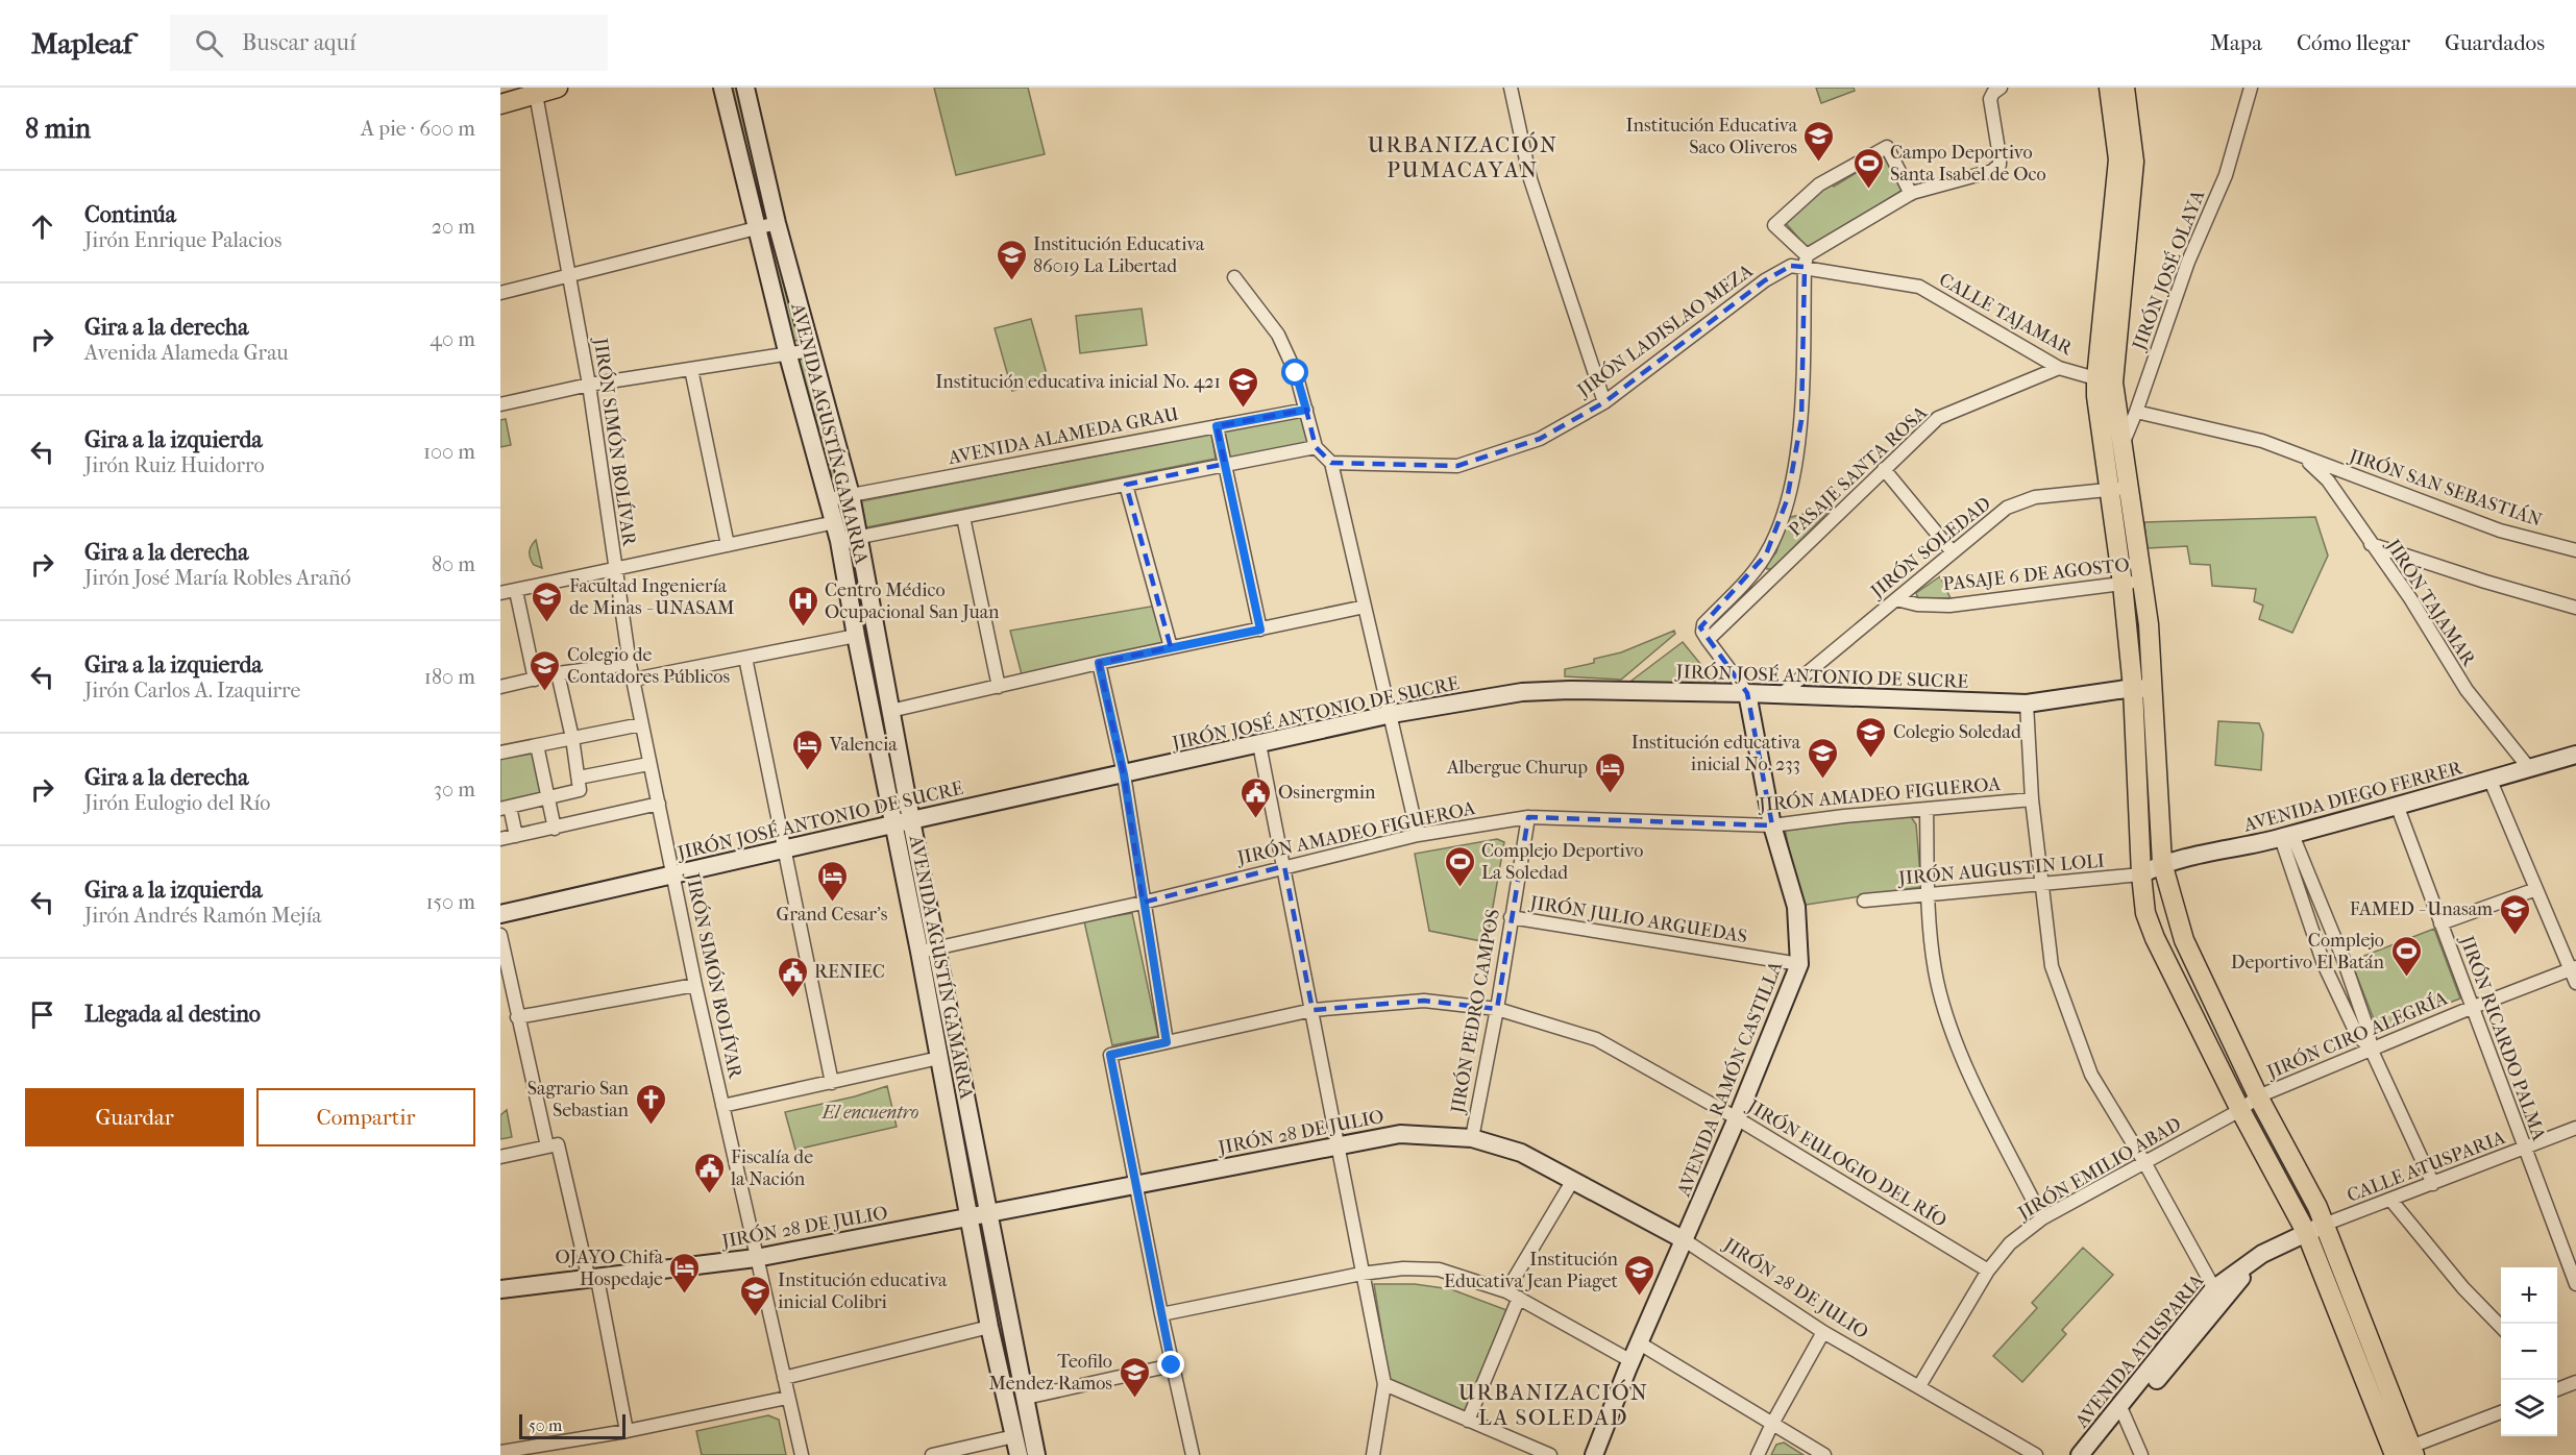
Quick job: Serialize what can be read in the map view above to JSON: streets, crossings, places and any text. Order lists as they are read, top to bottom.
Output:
{
  "streets": {
    "main road": [
      "AVENIDA AGUSTÍN GAMARRA",
      "JIRÓN JOSÉ ANTONIO DE SUCRE",
      "AVENIDA DIEGO FERRER",
      "AVENIDA RAMÓN CASTILLA",
      "JIRÓN 28 DE JULIO",
      "AVENIDA ATUSPARIA"
    ],
    "street": [
      "JIRÓN JOSÉ OLAYA",
      "CALLE TAJAMAR",
      "JIRÓN LADISLAO MEZA",
      "AVENIDA ALAMEDA GRAU",
      "JIRÓN SIMÓN BOLÍVAR",
      "PASAJE SANTA ROSA",
      "JIRÓN SAN SEBASTIÁN",
      "JIRÓN SOLEDAD",
      "PASAJE 6 DE AGOSTO",
      "JIRÓN TAJAMAR",
      "JIRÓN AMADEO FIGUEROA",
      "JIRÓN AUGUSTIN LOLI",
      "JIRÓN JULIO ARGUEDAS",
      "JIRÓN PEDRO CAMPOS",
      "JIRÓN CIRO ALEGRÍA",
      "JIRÓN RICARDO PALMA",
      "JIRÓN EULOGIO DEL RÍO",
      "CALLE ATUSPARIA",
      "JIRÓN EMILIO ABAD"
    ]
  },
  "crossings": [
    ["CALLE TAJAMAR", "JIRÓN LADISLAO MEZA"],
    ["CALLE TAJAMAR", "PASAJE SANTA ROSA"],
    ["AVENIDA AGUSTÍN GAMARRA", "AVENIDA ALAMEDA GRAU"],
    ["AVENIDA AGUSTÍN GAMARRA", "JIRÓN JOSÉ ANTONIO DE SUCRE"],
    ["AVENIDA AGUSTÍN GAMARRA", "JIRÓN AMADEO FIGUEROA"],
    ["AVENIDA AGUSTÍN GAMARRA", "JIRÓN 28 DE JULIO"],
    ["JIRÓN SIMÓN BOLÍVAR", "JIRÓN JOSÉ ANTONIO DE SUCRE"],
    ["JIRÓN SIMÓN BOLÍVAR", "JIRÓN 28 DE JULIO"],
    ["PASAJE SANTA ROSA", "AVENIDA RAMÓN CASTILLA"],
    ["JIRÓN SAN SEBASTIÁN", "JIRÓN TAJAMAR"],
    ["JIRÓN SOLEDAD", "PASAJE 6 DE AGOSTO"],
    ["JIRÓN SOLEDAD", "JIRÓN JOSÉ ANTONIO DE SUCRE"],
    ["JIRÓN TAJAMAR", "AVENIDA DIEGO FERRER"],
    ["JIRÓN JOSÉ ANTONIO DE SUCRE", "AVENIDA RAMÓN CASTILLA"],
    ["JIRÓN AMADEO FIGUEROA", "JIRÓN PEDRO CAMPOS"],
    ["JIRÓN AMADEO FIGUEROA", "AVENIDA RAMÓN CASTILLA"],
    ["AVENIDA DIEGO FERRER", "JIRÓN AUGUSTIN LOLI"],
    ["AVENIDA DIEGO FERRER", "JIRÓN RICARDO PALMA"],
    ["JIRÓN JULIO ARGUEDAS", "JIRÓN PEDRO CAMPOS"],
    ["JIRÓN JULIO ARGUEDAS", "AVENIDA RAMÓN CASTILLA"],
    ["JIRÓN PEDRO CAMPOS", "JIRÓN 28 DE JULIO"],
    ["JIRÓN PEDRO CAMPOS", "JIRÓN EULOGIO DEL RÍO"],
    ["JIRÓN CIRO ALEGRÍA", "JIRÓN RICARDO PALMA"],
    ["JIRÓN CIRO ALEGRÍA", "JIRÓN EMILIO ABAD"],
    ["JIRÓN RICARDO PALMA", "CALLE ATUSPARIA"],
    ["AVENIDA RAMÓN CASTILLA", "JIRÓN 28 DE JULIO"],
    ["AVENIDA RAMÓN CASTILLA", "JIRÓN EULOGIO DEL RÍO"],
    ["JIRÓN 28 DE JULIO", "JIRÓN EULOGIO DEL RÍO"],
    ["JIRÓN 28 DE JULIO", "JIRÓN EMILIO ABAD"],
    ["JIRÓN EULOGIO DEL RÍO", "JIRÓN EMILIO ABAD"],
    ["CALLE ATUSPARIA", "AVENIDA ATUSPARIA"]
  ],
  "districts": ["URBANIZACIÓN PUMACAYAN", "URBANIZACIÓN LA SOLEDAD"],
  "parks": ["El encuentro"],
  "places": {
    "school or university": [
      "Institución Educativa Saco Oliveros",
      "Institución Educativa 86019 La Libertad",
      "Institución educativa inicial No. 421",
      "Facultad Ingeniería de Minas - UNASAM",
      "Colegio de Contadores Públicos",
      "Colegio Soledad",
      "Institución educativa inicial No. 233",
      "FAMED - Unasam",
      "Institución Educativa Jean Piaget",
      "Institución educativa inicial Colibri",
      "Teofilo Mendez Ramos"
    ],
    "sports": ["Campo Deportivo Santa Isabel de Oco", "Complejo Deportivo La Soledad", "Complejo Deportivo El Batán"],
    "hospital": ["Centro Médico Ocupacional San Juan"],
    "hotel": [
      "Valencia",
      "Albergue Churup",
      "Grand Cesar's",
      "OJAYO Chifa Hospedaje"
    ],
    "public building": ["Osinergmin", "RENIEC", "Fiscalía de la Nación"],
    "church": ["Sagrario San Sebastian"]
  },
  "scale_bar": "50 m",
  "page": {
    "header": "Mapleaf",
    "search": "Buscar aquí",
    "nav": ["Mapa", "Cómo llegar", "Guardados"],
    "heading": ["8 min", "A pie · 600 m"],
    "list": [
      ["Continúa", "Jirón Enrique Palacios", "20 m"],
      ["Gira a la derecha", "Avenida Alameda Grau", "40 m"],
      ["Gira a la izquierda", "Jirón Ruiz Huidorro", "100 m"],
      ["Gira a la derecha", "Jirón José María Robles Arañó", "80 m"],
      ["Gira a la izquierda", "Jirón Carlos A. Izaquirre", "180 m"],
      ["Gira a la derecha", "Jirón Eulogio del Río", "30 m"],
      ["Gira a la izquierda", "Jirón Andrés Ramón Mejía", "150 m"],
      "Llegada al destino"
    ],
    "buttons": ["Guardar", "Compartir"],
    "map_buttons": ["+", "−"],
    "scale": "50 m"
  }
}
